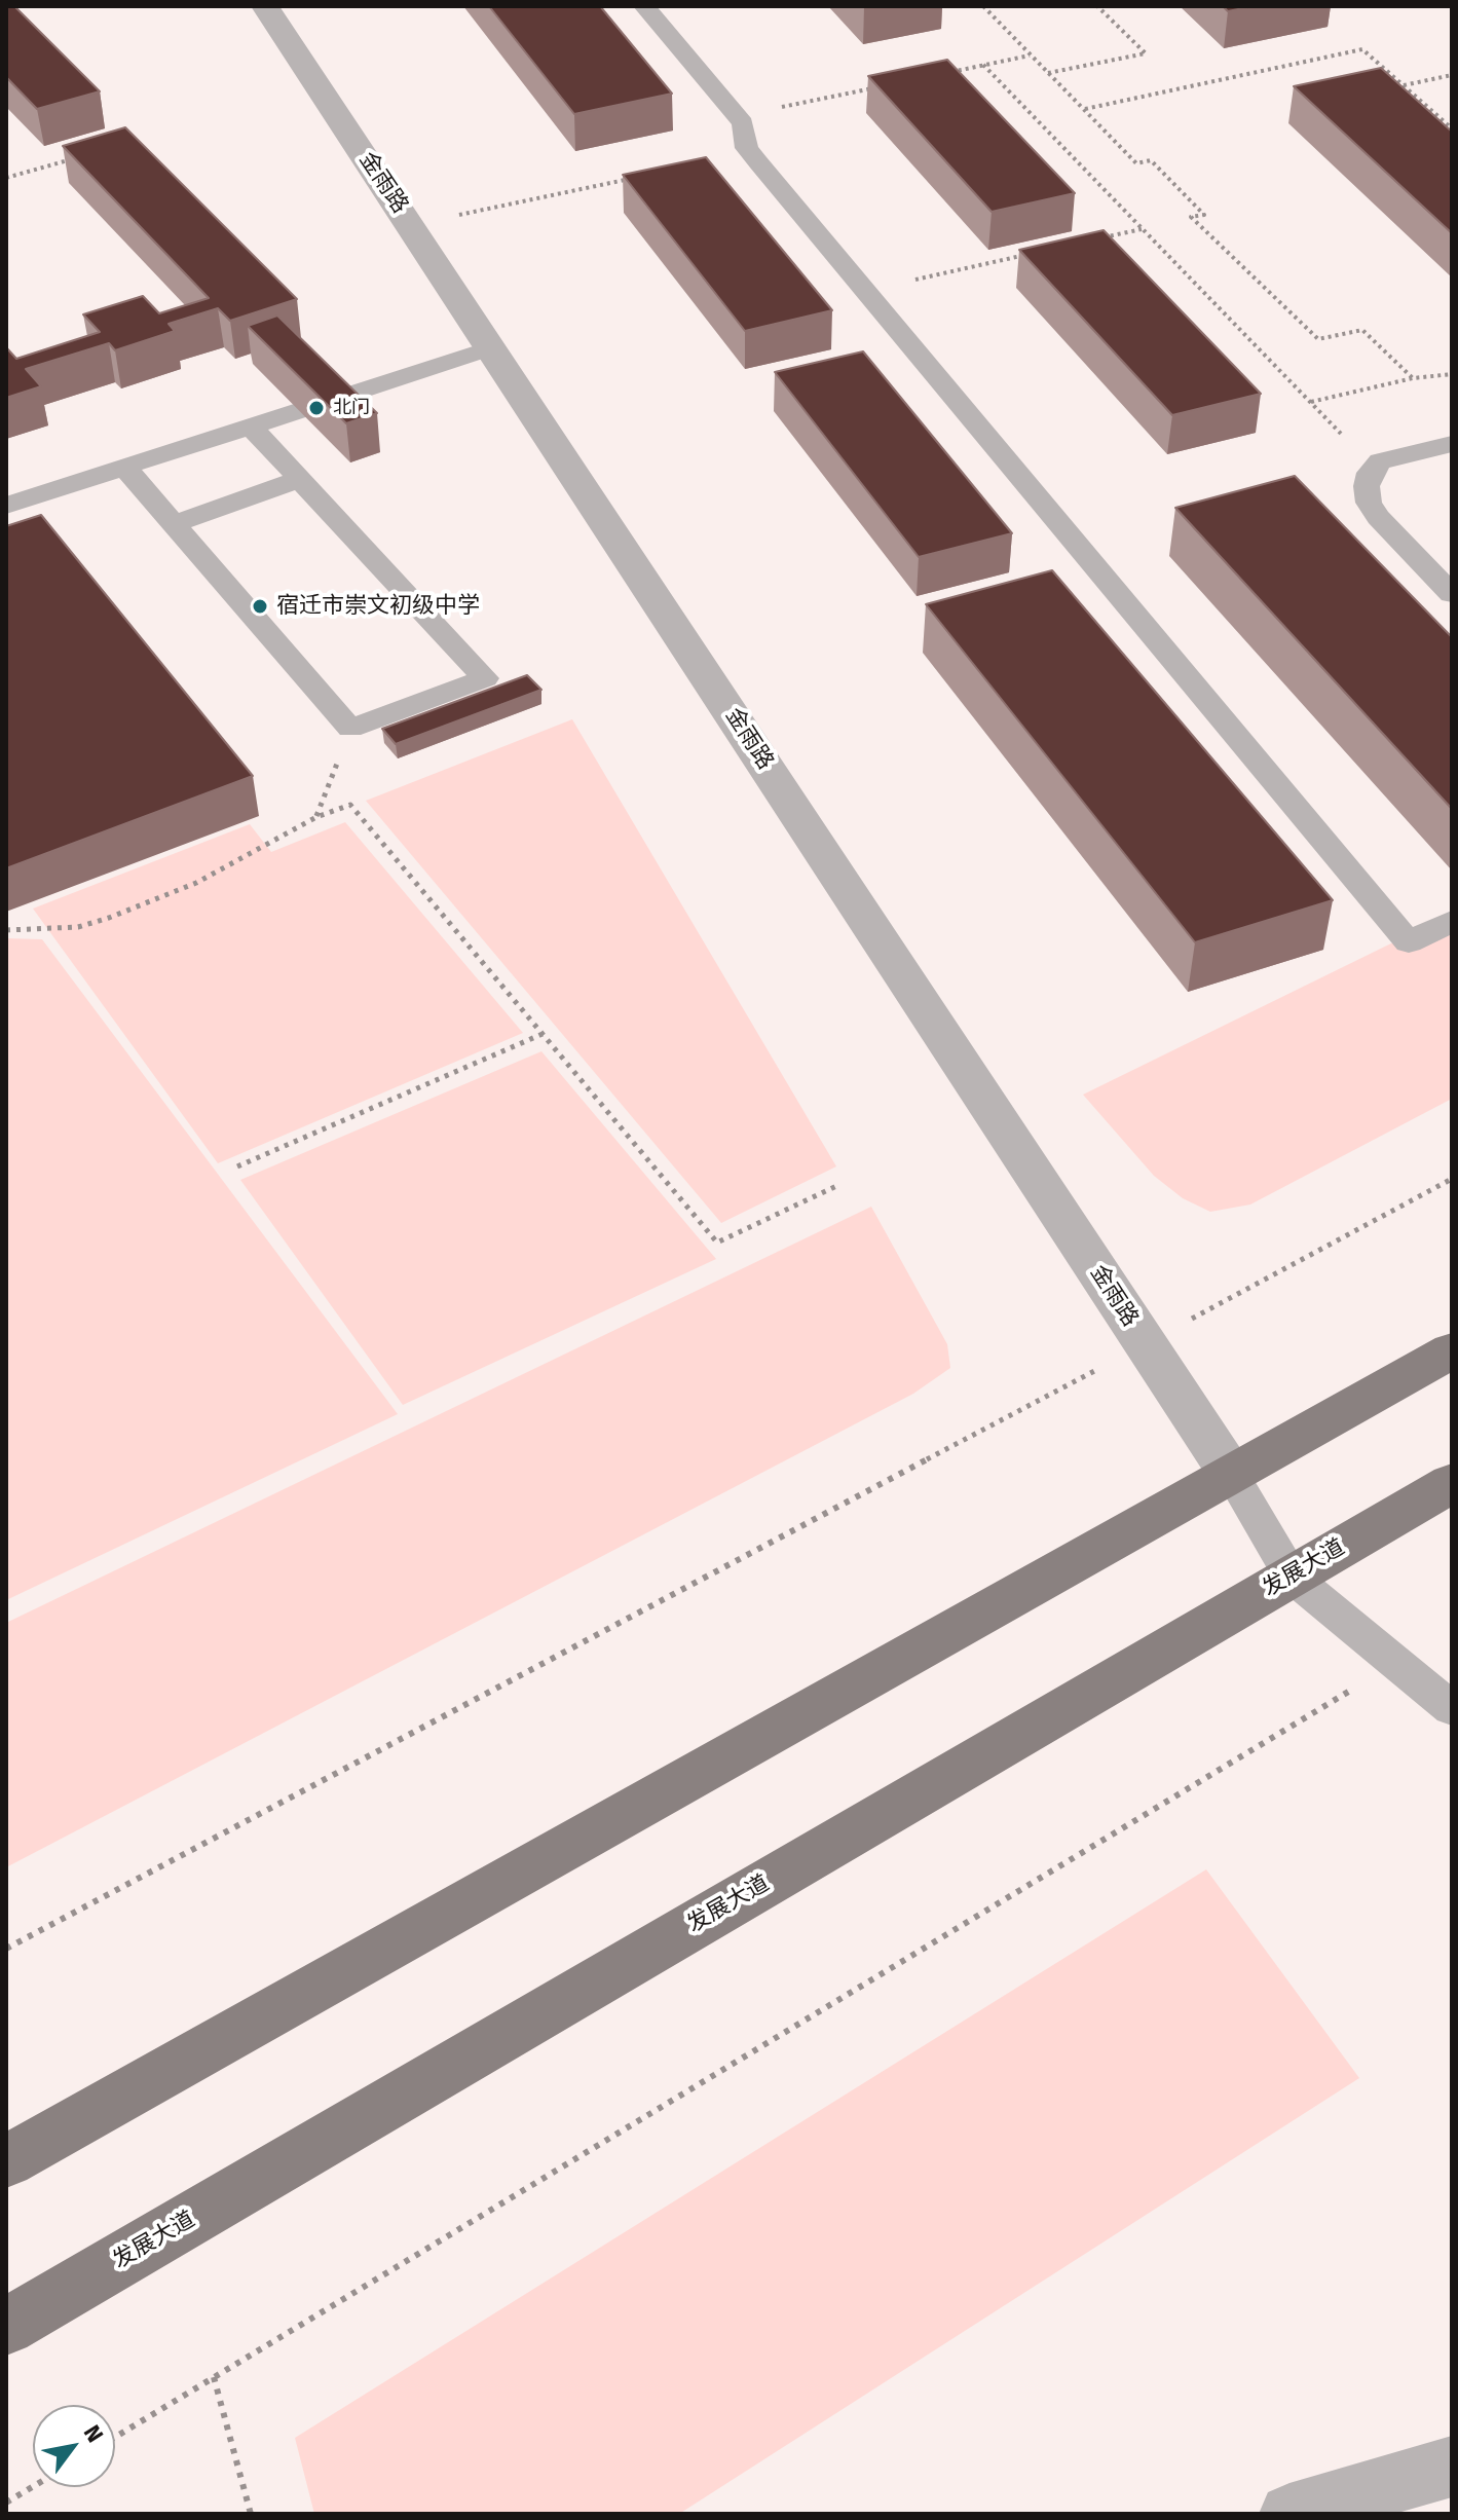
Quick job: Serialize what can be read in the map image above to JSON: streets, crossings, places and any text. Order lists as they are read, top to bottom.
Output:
{
  "streets": {
    "main road": ["发展大道"],
    "street": ["金雨路"]
  },
  "places": ["北门", "宿迁市崇文初级中学"],
  "north": "top right"
}
